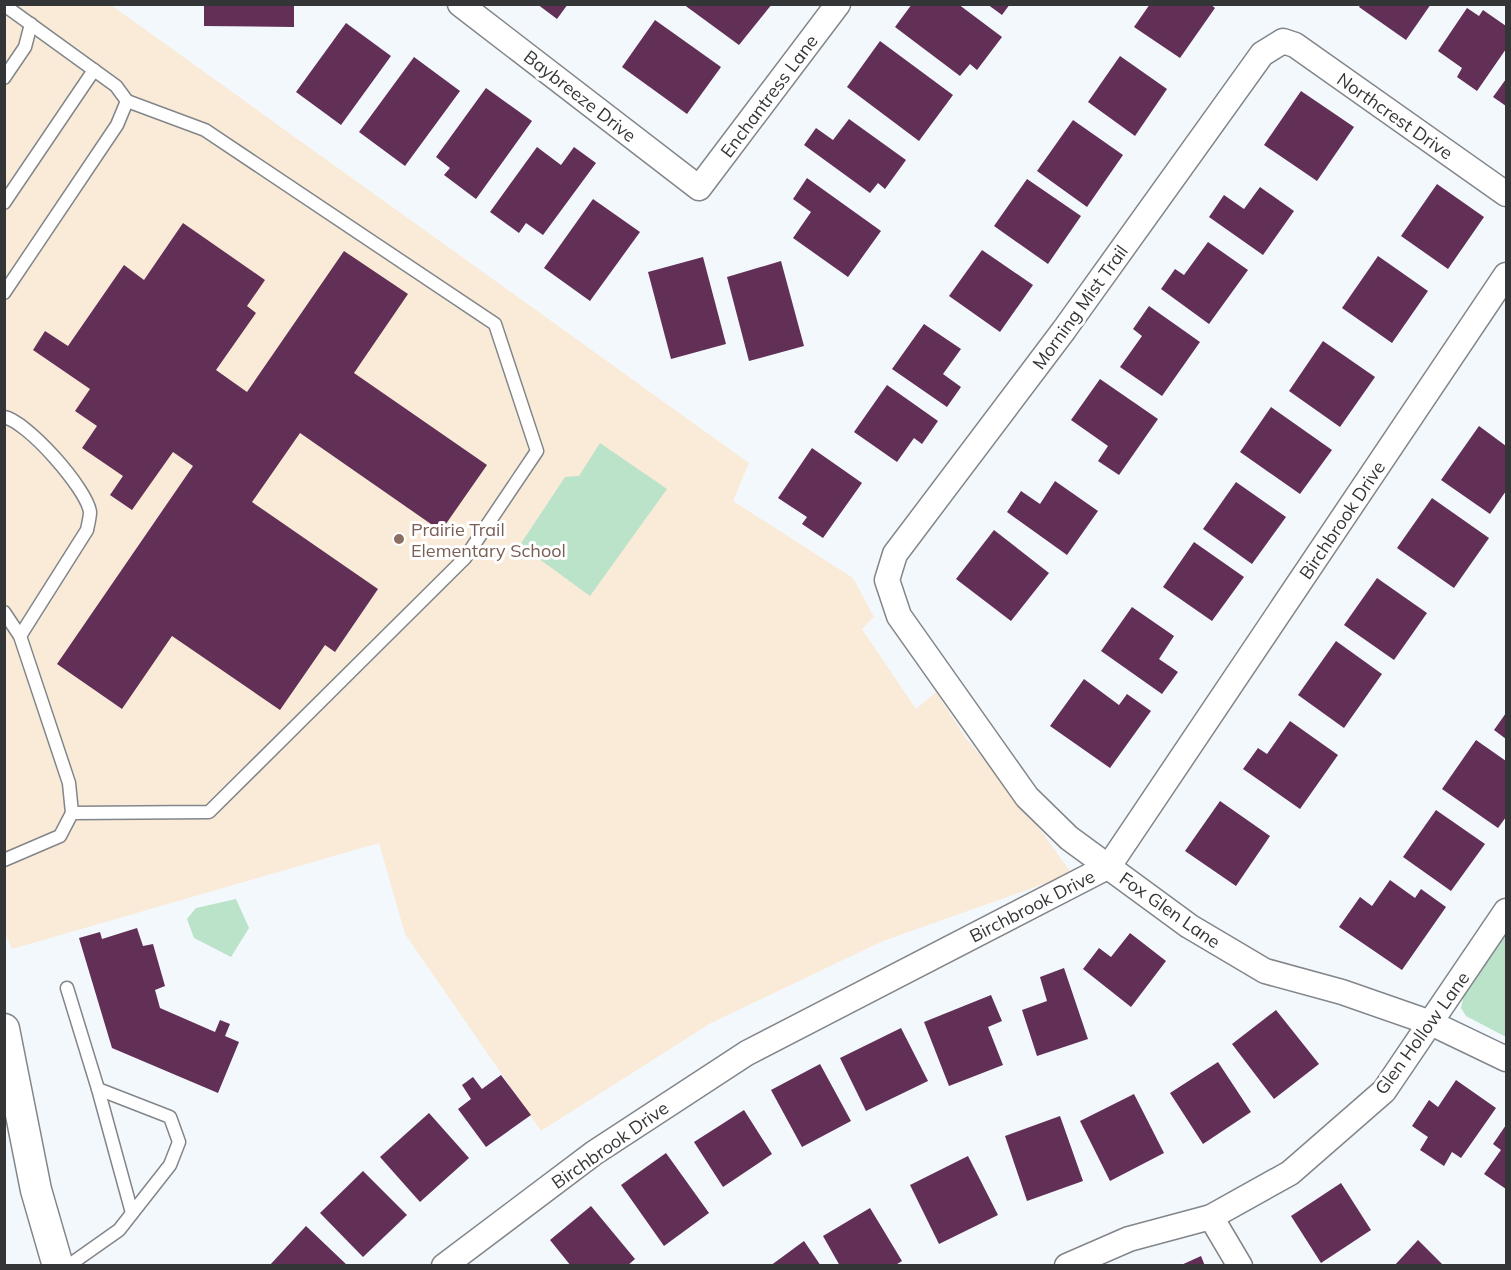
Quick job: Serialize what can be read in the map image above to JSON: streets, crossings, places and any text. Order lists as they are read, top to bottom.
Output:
{
  "streets": {
    "street": [
      "Baybreeze Drive",
      "Enchantress Lane",
      "Northcrest Drive",
      "Morning Mist Trail",
      "Birchbrook Drive",
      "Fox Glen Lane",
      "Glen Hollow Lane"
    ]
  },
  "crossings": [
    ["Baybreeze Drive", "Enchantress Lane"],
    ["Northcrest Drive", "Morning Mist Trail"],
    ["Morning Mist Trail", "Fox Glen Lane"],
    ["Birchbrook Drive", "Fox Glen Lane"],
    ["Fox Glen Lane", "Glen Hollow Lane"]
  ],
  "places": ["Prairie Trail Elementary School"]
}
